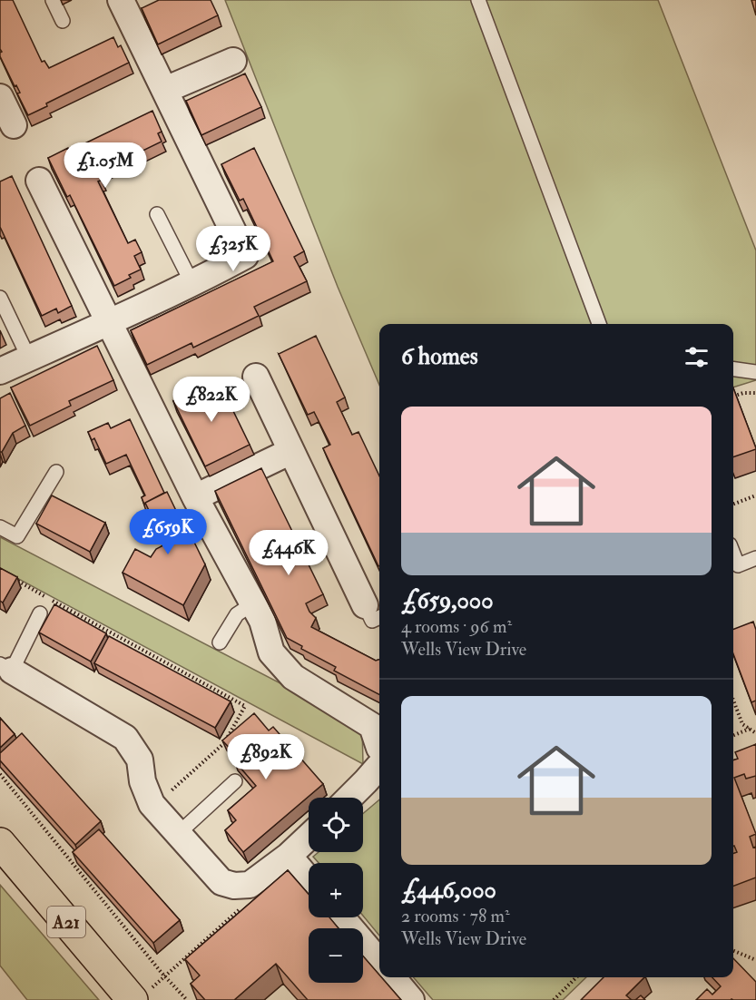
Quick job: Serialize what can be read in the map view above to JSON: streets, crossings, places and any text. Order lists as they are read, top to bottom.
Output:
{
  "streets": {
    "main road": ["A21"]
  },
  "page": {
    "price": [
      "£1.05M",
      "£325K",
      "£822K",
      "£659K",
      "£446K",
      "£892K"
    ],
    "heading": "6 homes",
    "list": [
      {
        "name": "£659,000",
        "note": "4 rooms · 96 m² · Wells View Drive"
      },
      {
        "name": "£446,000",
        "note": "2 rooms · 78 m² · Wells View Drive"
      }
    ],
    "map_buttons": ["+", "−"]
  }
}
